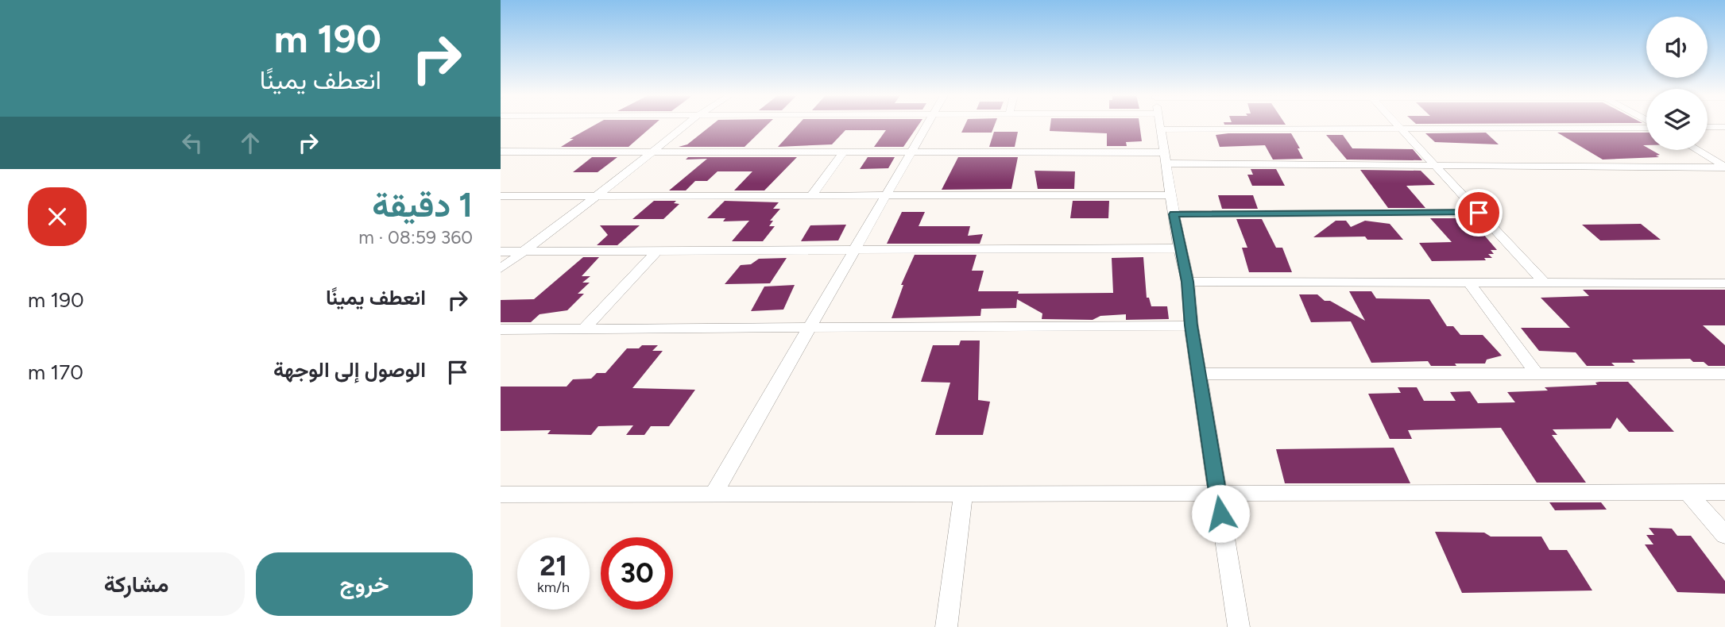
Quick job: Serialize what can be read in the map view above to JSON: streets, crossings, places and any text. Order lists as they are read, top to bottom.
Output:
{
  "page": {
    "turn": ["190 m", "انعطف يمينًا"],
    "heading": ["1 دقيقة", "360 m · 08:59"],
    "list": [
      {
        "name": "انعطف يمينًا",
        "value": "190 m"
      },
      {
        "name": "الوصول إلى الوجهة",
        "value": "170 m"
      }
    ],
    "speed": "21 km/h",
    "limit": "30",
    "buttons": ["خروج", "مشاركة"]
  }
}
